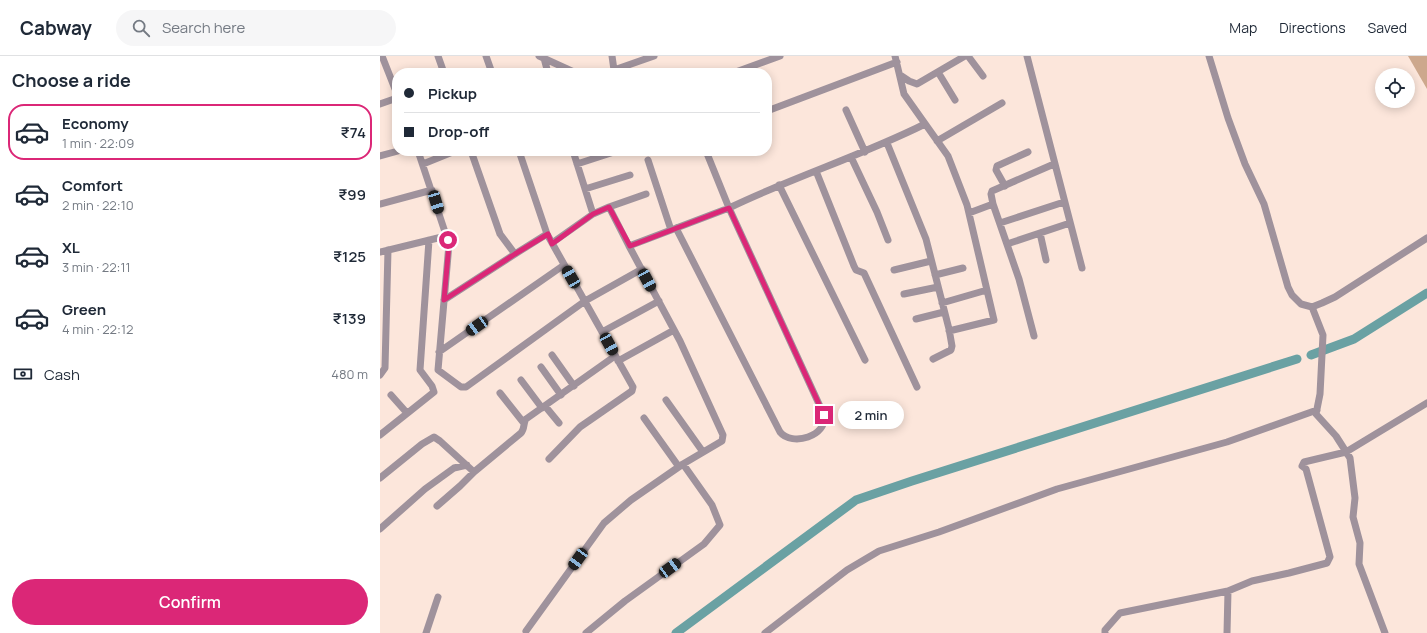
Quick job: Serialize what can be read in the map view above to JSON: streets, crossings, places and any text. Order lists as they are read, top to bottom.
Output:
{
  "page": {
    "header": "Cabway",
    "search": "Search here",
    "nav": ["Map", "Directions", "Saved"],
    "heading": "Choose a ride",
    "banner": ["Pickup", "Drop-off"],
    "list": [
      {
        "name": "Economy",
        "note": "1 min · 22:09",
        "value": "₹74"
      },
      {
        "name": "Comfort",
        "note": "2 min · 22:10",
        "value": "₹99"
      },
      {
        "name": "XL",
        "note": "3 min · 22:11",
        "value": "₹125"
      },
      {
        "name": "Green",
        "note": "4 min · 22:12",
        "value": "₹139"
      }
    ],
    "pay": ["Cash", "480 m"],
    "bubble": "2 min",
    "buttons": "Confirm"
  }
}
